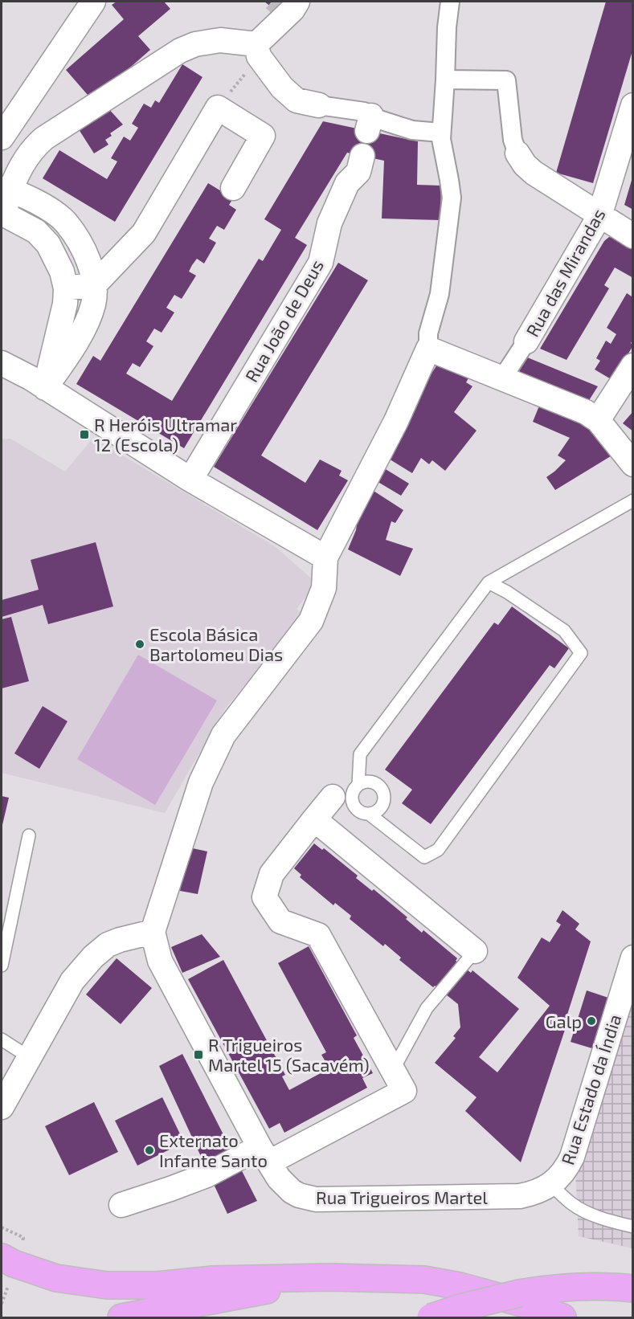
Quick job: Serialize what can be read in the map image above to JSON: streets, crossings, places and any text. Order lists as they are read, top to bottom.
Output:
{
  "streets": {
    "street": [
      "Rua das Mirandas",
      "Rua João de Deus",
      "Rua Estado da Índia",
      "Rua Trigueiros Martel"
    ]
  },
  "crossings": [
    ["Rua Estado da Índia", "Rua Trigueiros Martel"]
  ],
  "places": {
    "transit": ["R Heróis Ultramar 12 (Escola)", "R Trigueiros Martel 15 (Sacavém)"],
    "other": ["Escola Básica Bartolomeu Dias", "Galp", "Externato Infante Santo"]
  }
}
